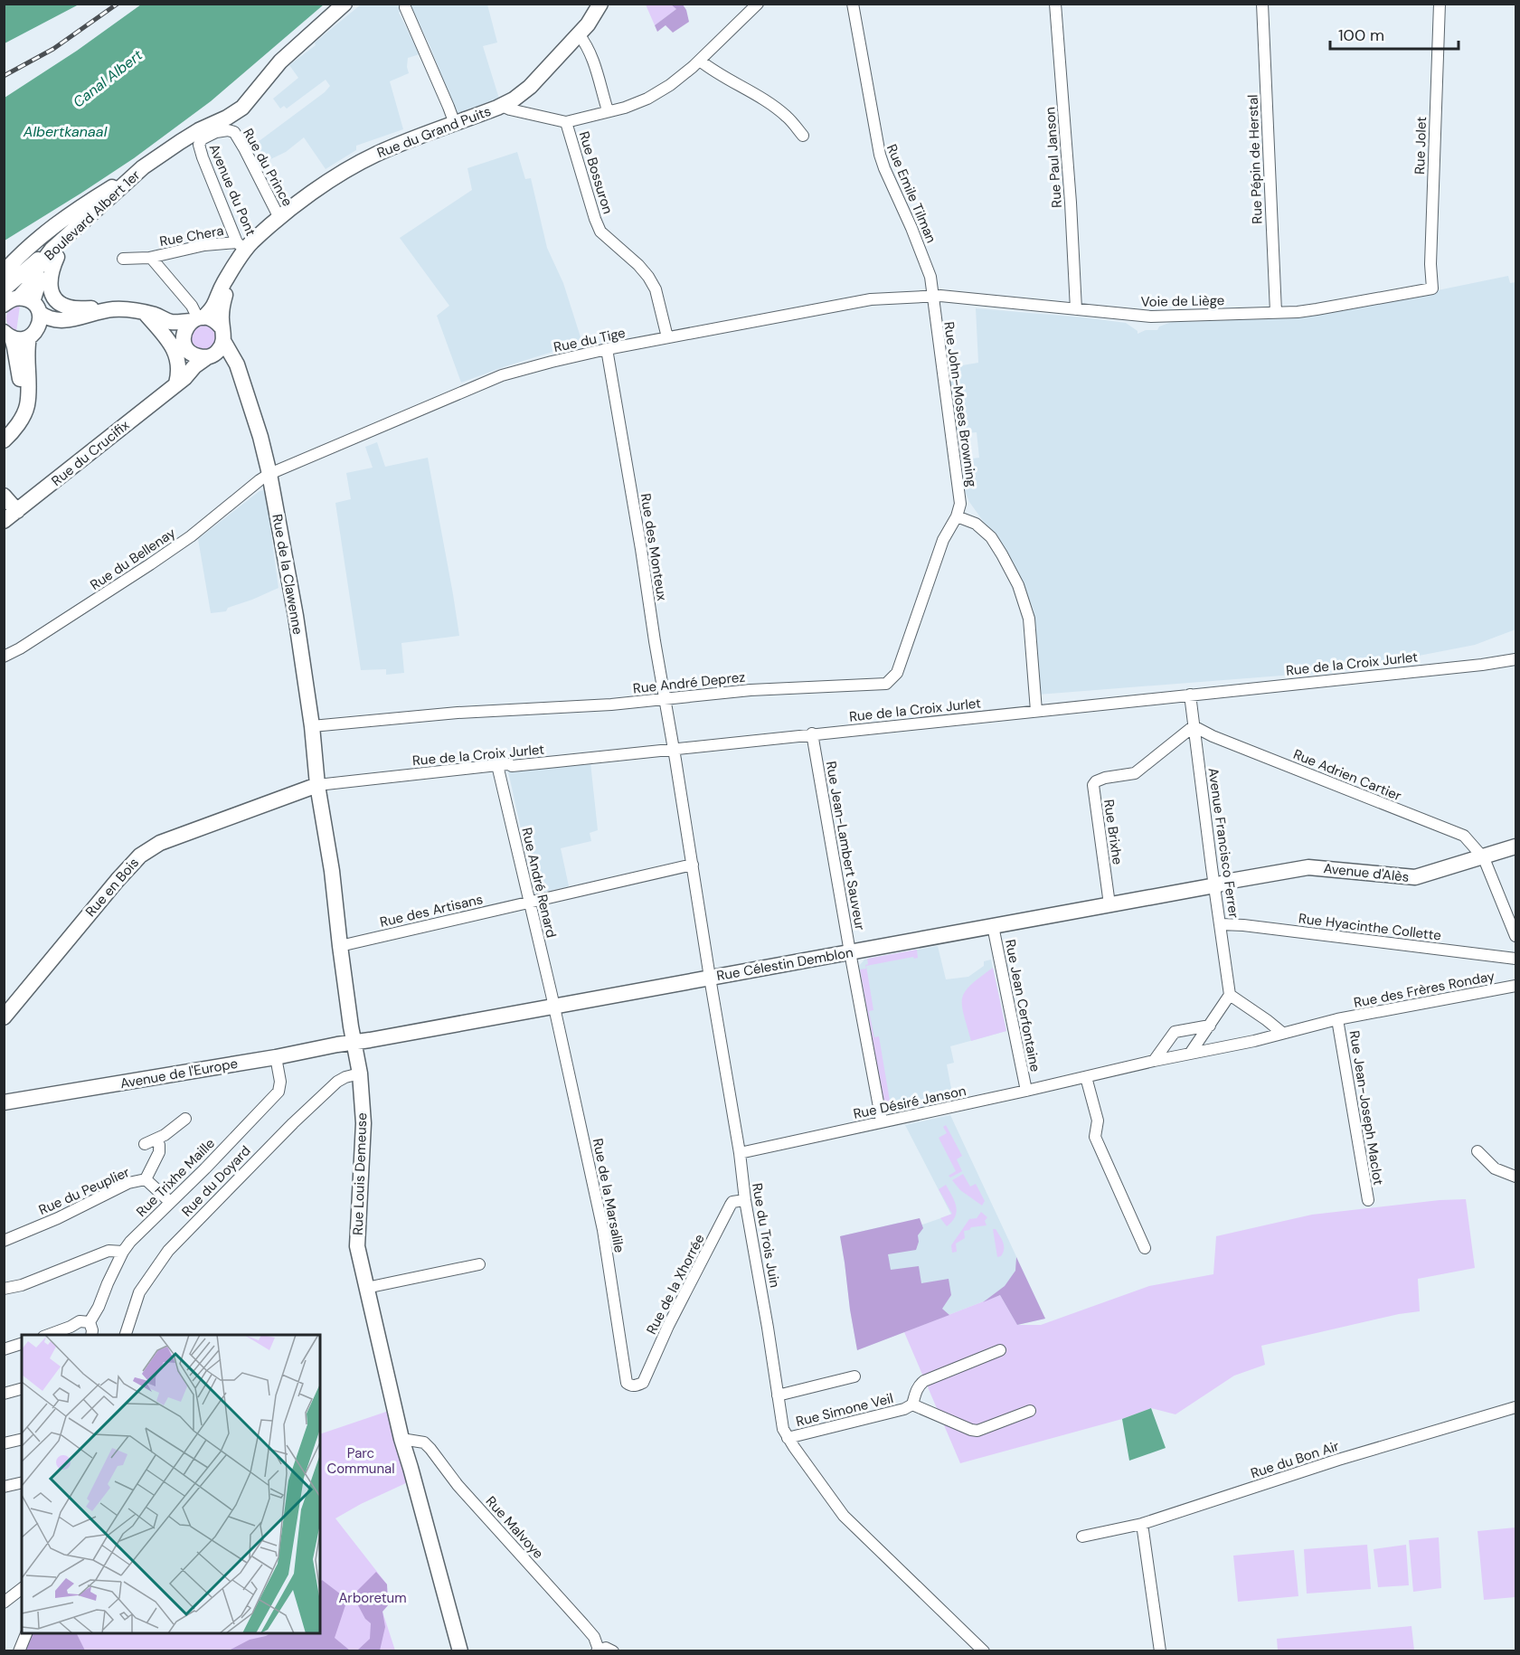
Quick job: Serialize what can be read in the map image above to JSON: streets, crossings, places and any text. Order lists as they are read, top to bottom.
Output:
{
  "streets": {
    "street": [
      "Rue du Grand Puits",
      "Rue Jolet",
      "Rue Paul Janson",
      "Rue Pépin de Herstal",
      "Rue du Prince",
      "Rue Bossuron",
      "Avenue du Pont",
      "Rue Emile Tilman",
      "Boulevard Albert 1er",
      "Rue Chera",
      "Voie de Liège",
      "Rue du Tige",
      "Rue John-Moses Browning",
      "Rue du Crucifix",
      "Rue des Monteux",
      "Rue du Bellenay",
      "Rue de la Clawenne",
      "Rue de la Croix Jurlet",
      "Rue André Deprez",
      "Rue Adrien Cartier",
      "Rue Brixhe",
      "Avenue Francisco Ferrer",
      "Rue Jean-Lambert Sauveur",
      "Avenue d'Alès",
      "Rue André Renard",
      "Rue en Bois",
      "Rue des Artisans",
      "Rue Hyacinthe Collette",
      "Rue Célestin Demblon",
      "Rue des Frères Ronday",
      "Rue Jean Cerfontaine",
      "Avenue de l'Europe",
      "Rue Désiré Janson",
      "Rue Jean-Joseph Maclot",
      "Rue Louis Demeuse",
      "Rue Trixhe Maille",
      "Rue du Doyard",
      "Rue du Peuplier",
      "Rue de la Marsalile",
      "Rue du Trois Juin",
      "Rue de la Xhorrée",
      "Rue Simone Veil",
      "Rue du Bon Air",
      "Rue Malvoye"
    ]
  },
  "crossings": [
    ["Rue du Grand Puits", "Rue du Prince"],
    ["Rue du Grand Puits", "Avenue du Pont"],
    ["Rue du Grand Puits", "Rue Chera"],
    ["Rue Jolet", "Voie de Liège"],
    ["Rue Paul Janson", "Voie de Liège"],
    ["Rue Pépin de Herstal", "Voie de Liège"],
    ["Rue du Prince", "Avenue du Pont"],
    ["Rue Bossuron", "Rue du Tige"],
    ["Avenue du Pont", "Rue Chera"],
    ["Rue Emile Tilman", "Voie de Liège"],
    ["Rue Emile Tilman", "Rue du Tige"],
    ["Rue Emile Tilman", "Rue John-Moses Browning"],
    ["Rue Chera", "Rue du Crucifix"],
    ["Rue Chera", "Rue de la Clawenne"],
    ["Voie de Liège", "Rue du Tige"],
    ["Voie de Liège", "Rue John-Moses Browning"],
    ["Rue du Tige", "Rue John-Moses Browning"],
    ["Rue du Tige", "Rue des Monteux"],
    ["Rue du Tige", "Rue du Bellenay"],
    ["Rue du Tige", "Rue de la Clawenne"],
    ["Rue John-Moses Browning", "Rue André Deprez"],
    ["Rue du Crucifix", "Rue de la Clawenne"],
    ["Rue des Monteux", "Rue de la Croix Jurlet"],
    ["Rue des Monteux", "Rue André Deprez"],
    ["Rue des Monteux", "Rue du Trois Juin"],
    ["Rue du Bellenay", "Rue de la Clawenne"],
    ["Rue de la Clawenne", "Rue de la Croix Jurlet"],
    ["Rue de la Clawenne", "Rue André Deprez"],
    ["Rue de la Clawenne", "Rue en Bois"],
    ["Rue de la Clawenne", "Rue Louis Demeuse"],
    ["Rue de la Croix Jurlet", "Avenue Francisco Ferrer"],
    ["Rue de la Croix Jurlet", "Rue Jean-Lambert Sauveur"],
    ["Rue de la Croix Jurlet", "Rue André Renard"],
    ["Rue de la Croix Jurlet", "Rue en Bois"],
    ["Rue de la Croix Jurlet", "Rue Louis Demeuse"],
    ["Rue de la Croix Jurlet", "Rue du Trois Juin"],
    ["Rue Adrien Cartier", "Rue Brixhe"],
    ["Rue Adrien Cartier", "Avenue Francisco Ferrer"],
    ["Rue Adrien Cartier", "Avenue d'Alès"],
    ["Rue Brixhe", "Avenue Francisco Ferrer"],
    ["Rue Brixhe", "Rue Célestin Demblon"],
    ["Avenue Francisco Ferrer", "Avenue d'Alès"],
    ["Avenue Francisco Ferrer", "Rue Hyacinthe Collette"],
    ["Avenue Francisco Ferrer", "Rue Célestin Demblon"],
    ["Rue Jean-Lambert Sauveur", "Rue Célestin Demblon"],
    ["Rue Jean-Lambert Sauveur", "Rue Désiré Janson"],
    ["Avenue d'Alès", "Rue Célestin Demblon"],
    ["Rue André Renard", "Rue des Artisans"],
    ["Rue André Renard", "Rue Célestin Demblon"],
    ["Rue André Renard", "Rue de la Marsalile"],
    ["Rue en Bois", "Rue Louis Demeuse"],
    ["Rue des Artisans", "Rue Louis Demeuse"],
    ["Rue des Artisans", "Rue du Trois Juin"],
    ["Rue Célestin Demblon", "Rue Jean Cerfontaine"],
    ["Rue Célestin Demblon", "Avenue de l'Europe"],
    ["Rue Célestin Demblon", "Rue Louis Demeuse"],
    ["Rue Célestin Demblon", "Rue de la Marsalile"],
    ["Rue Célestin Demblon", "Rue du Trois Juin"],
    ["Rue des Frères Ronday", "Rue Désiré Janson"],
    ["Rue des Frères Ronday", "Rue Jean-Joseph Maclot"],
    ["Rue Jean Cerfontaine", "Rue Désiré Janson"],
    ["Avenue de l'Europe", "Rue Louis Demeuse"],
    ["Avenue de l'Europe", "Rue Trixhe Maille"],
    ["Rue Désiré Janson", "Rue du Trois Juin"],
    ["Rue Louis Demeuse", "Rue du Doyard"],
    ["Rue Louis Demeuse", "Rue Malvoye"],
    ["Rue Trixhe Maille", "Rue du Peuplier"],
    ["Rue de la Marsalile", "Rue de la Xhorrée"],
    ["Rue du Trois Juin", "Rue de la Xhorrée"],
    ["Rue du Trois Juin", "Rue Simone Veil"]
  ],
  "water": ["Canal Albert", "Albertkanaal"],
  "parks": ["Parc Communal", "Arboretum"],
  "scale_bar": "100 m"
}
